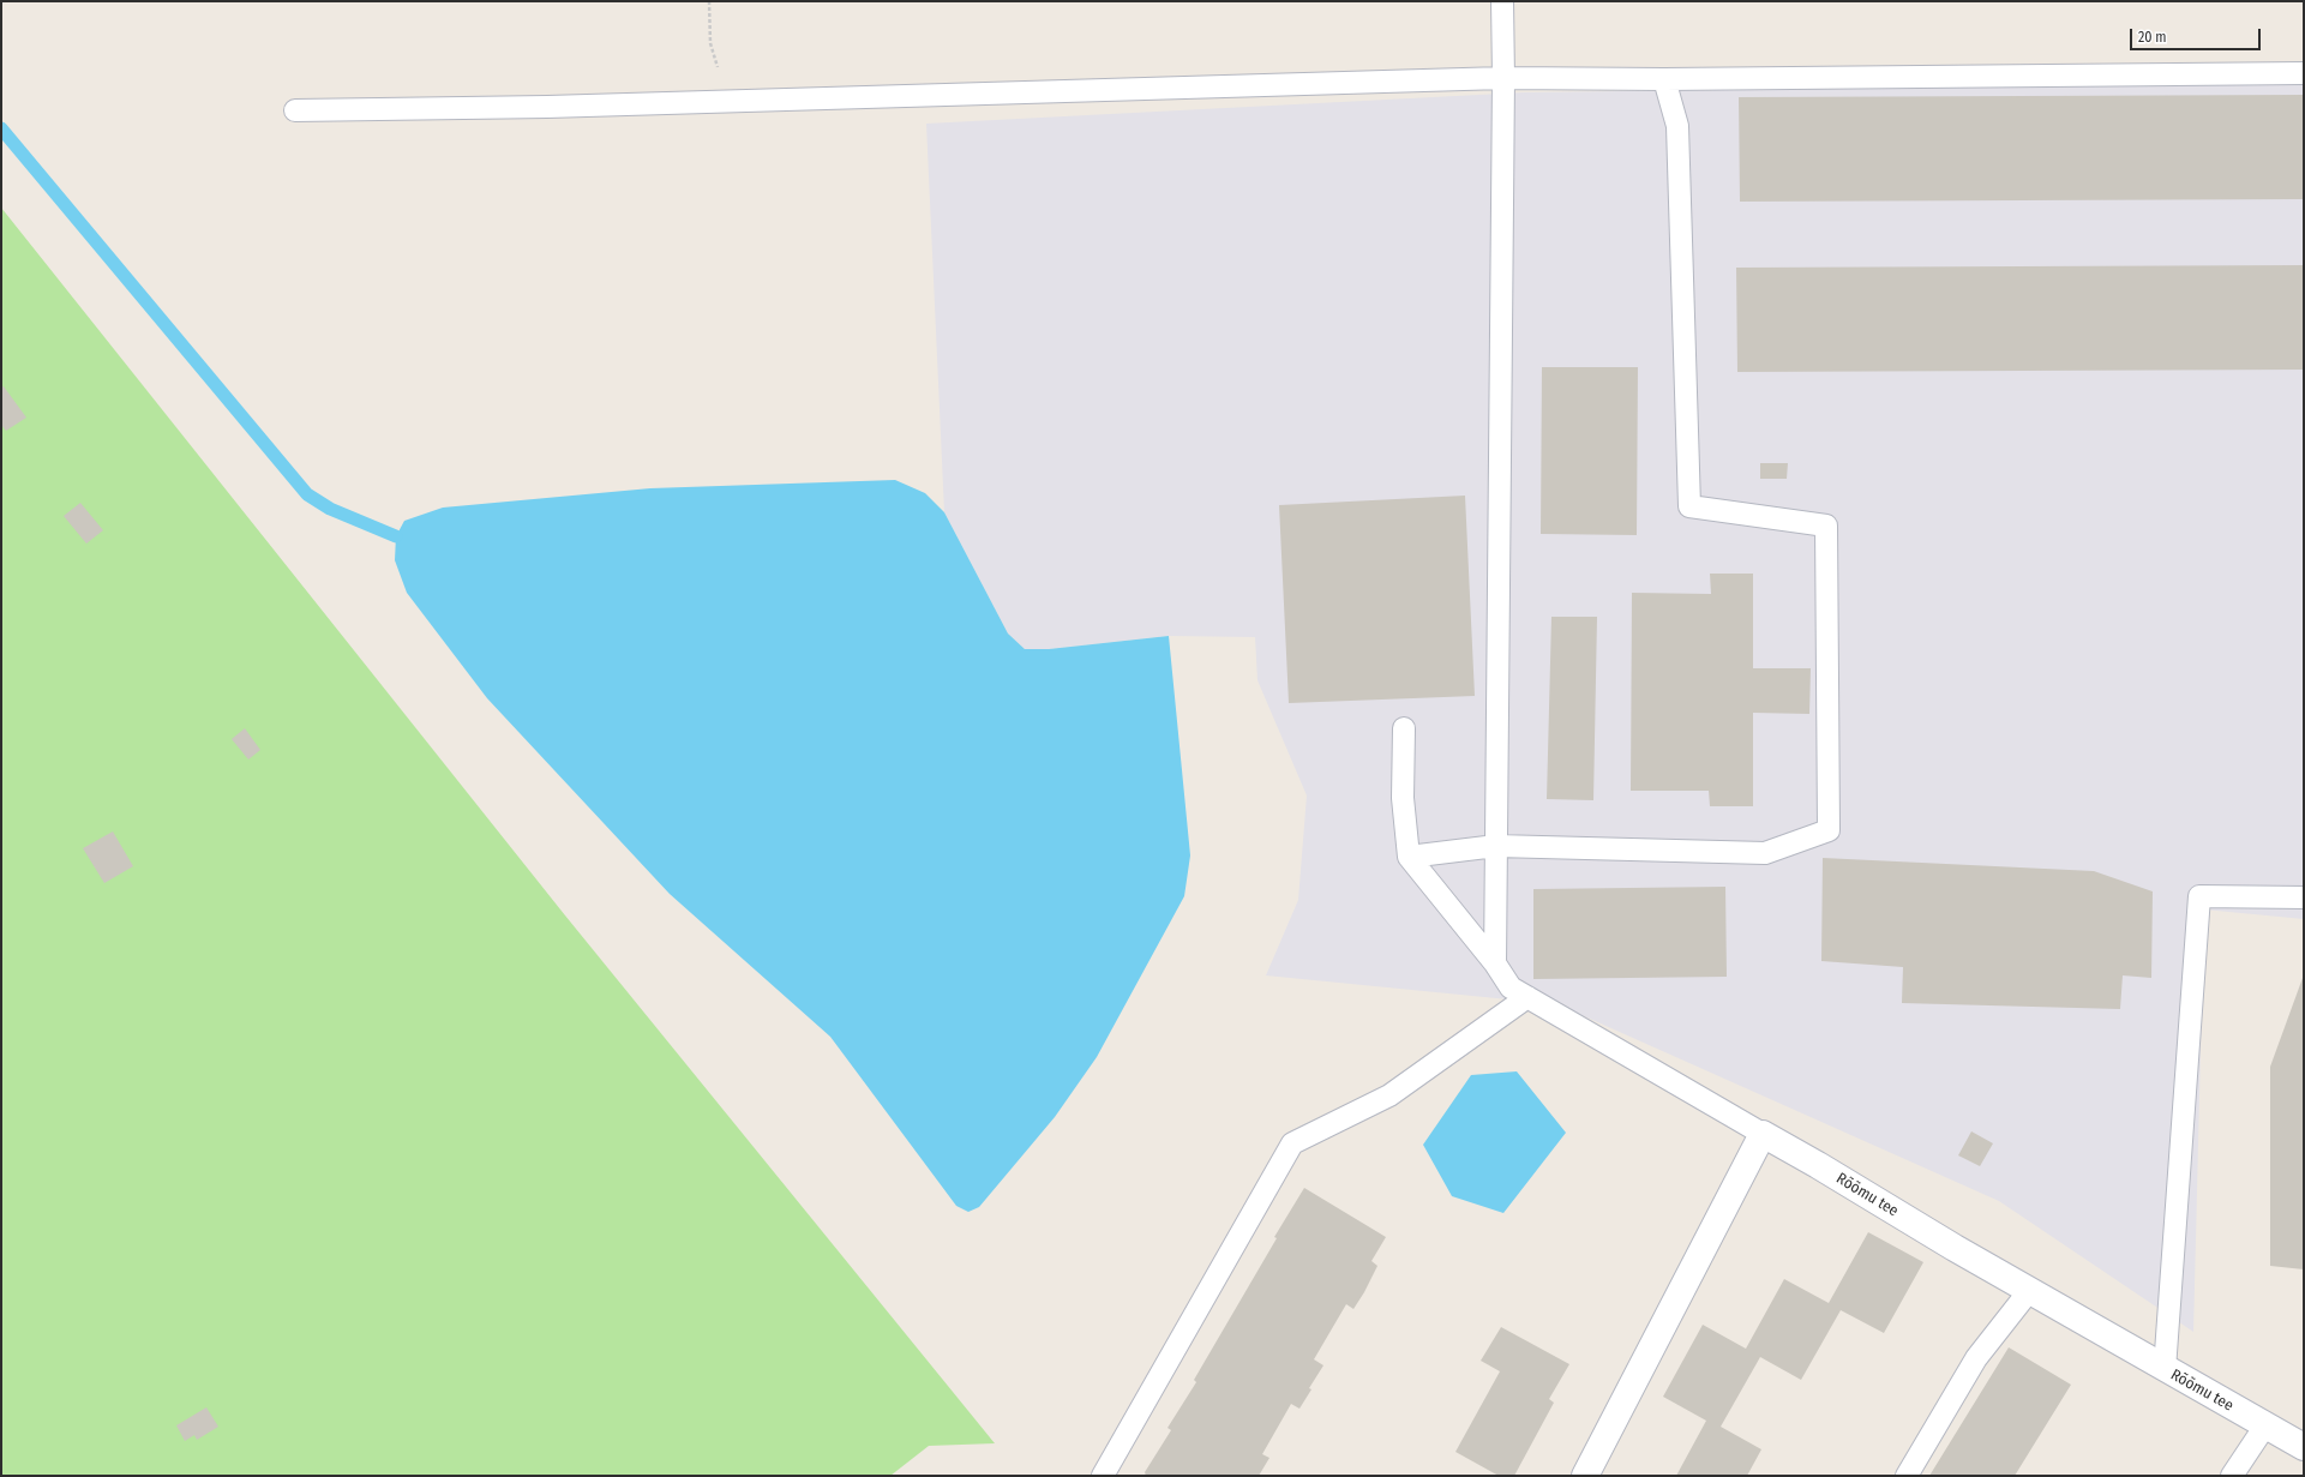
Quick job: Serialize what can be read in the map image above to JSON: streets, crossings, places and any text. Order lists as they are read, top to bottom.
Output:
{
  "streets": {
    "street": ["Rõõmu tee"]
  },
  "scale_bar": "20 m"
}
